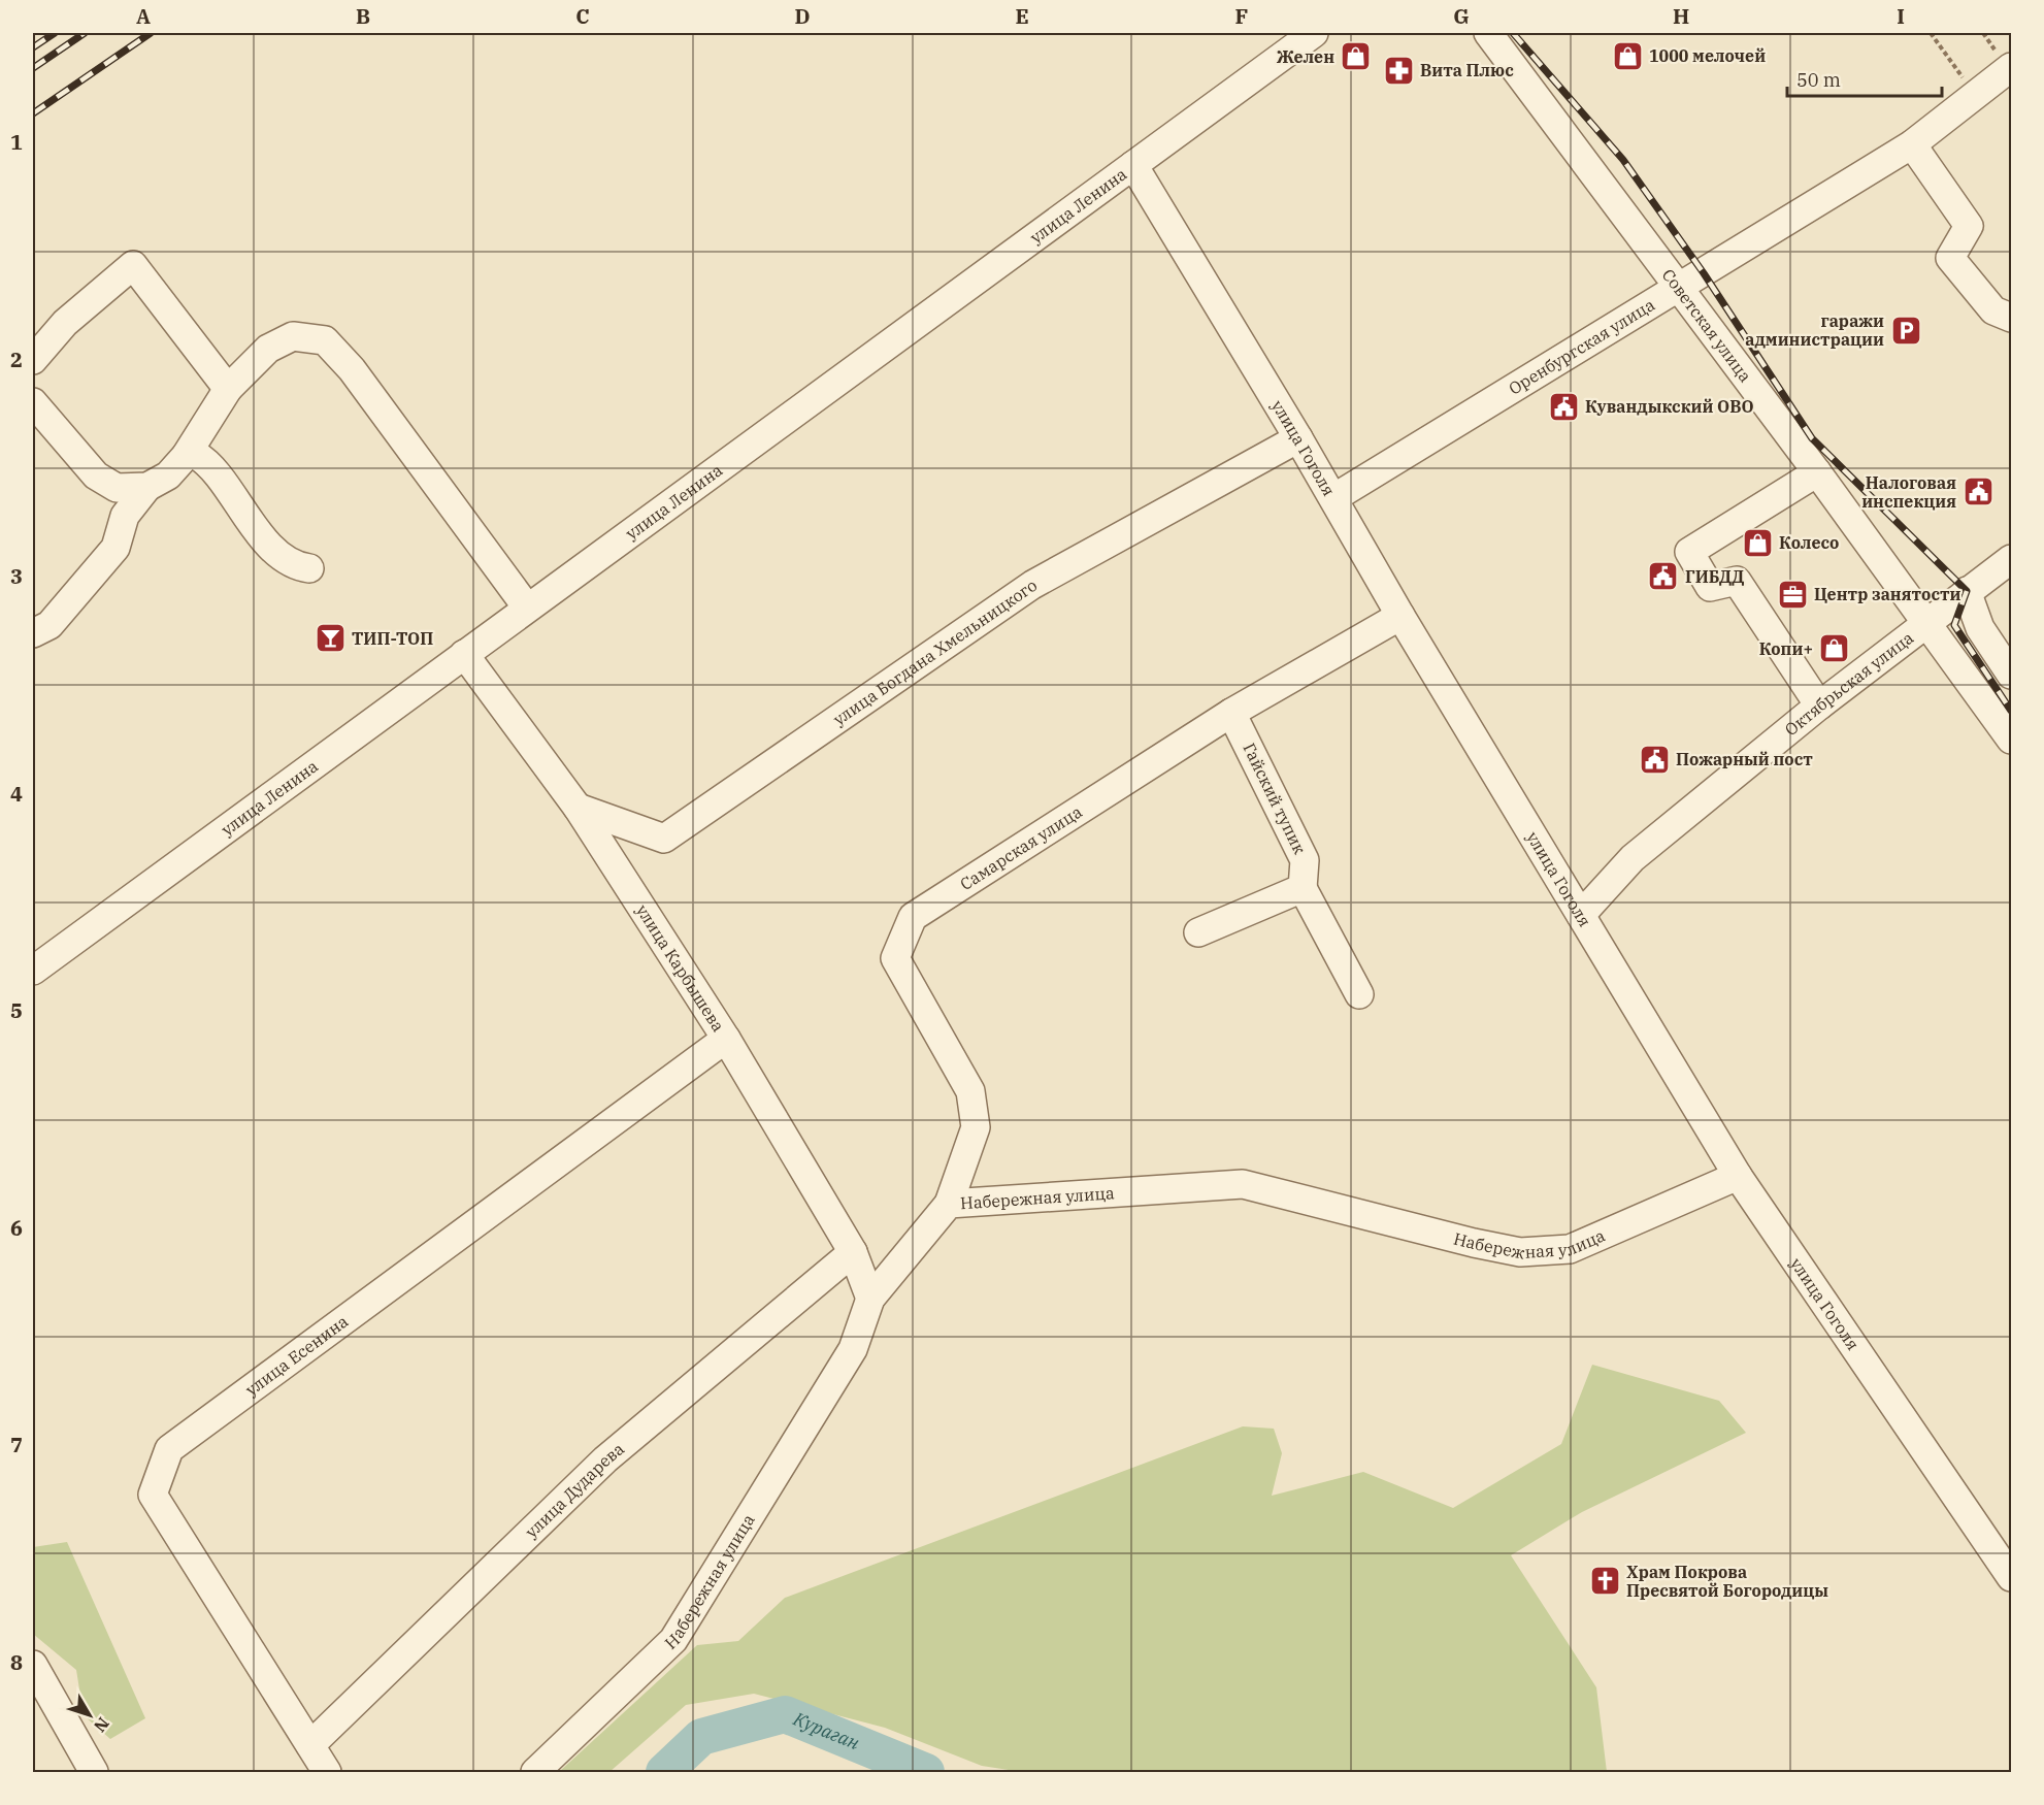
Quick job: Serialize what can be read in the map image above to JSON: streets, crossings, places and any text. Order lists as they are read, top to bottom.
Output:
{
  "streets": {
    "street": [
      "улица Ленина",
      "Советская улица",
      "Оренбургская улица",
      "улица Гоголя",
      "улица Богдана Хмельницкого",
      "Октябрьская улица",
      "Гайский тупик",
      "Самарская улица",
      "улица Карбышева",
      "Набережная улица",
      "улица Есенина",
      "улица Дударева"
    ]
  },
  "crossings": [
    ["улица Ленина", "улица Гоголя"],
    ["улица Ленина", "улица Карбышева"],
    ["Советская улица", "Оренбургская улица"],
    ["Советская улица", "Октябрьская улица"],
    ["Оренбургская улица", "улица Гоголя"],
    ["улица Гоголя", "улица Богдана Хмельницкого"],
    ["улица Гоголя", "Октябрьская улица"],
    ["улица Гоголя", "Самарская улица"],
    ["улица Гоголя", "Набережная улица"],
    ["улица Богдана Хмельницкого", "улица Карбышева"],
    ["Гайский тупик", "Самарская улица"],
    ["Самарская улица", "Набережная улица"],
    ["улица Карбышева", "Набережная улица"],
    ["улица Карбышева", "улица Есенина"],
    ["улица Карбышева", "улица Дударева"],
    ["улица Есенина", "улица Дударева"]
  ],
  "water": ["Кураган"],
  "places": {
    "shop": [
      "1000 мелочей",
      "Желен",
      "Колесо",
      "Копи+"
    ],
    "pharmacy": ["Вита Плюс"],
    "parking": ["гаражи администрации"],
    "public building": [
      "Кувандыкский ОВО",
      "Налоговая инспекция",
      "ГИБДД",
      "Пожарный пост"
    ],
    "office": ["Центр занятости"],
    "bar": ["ТИП-ТОП"],
    "church": ["Храм Покрова Пресвятой Богородицы"]
  },
  "scale_bar": "50 m",
  "north": "bottom right",
  "grid": {
    "columns": [
      "A",
      "B",
      "C",
      "D",
      "E",
      "F",
      "G",
      "H",
      "I"
    ],
    "rows": [
      "1",
      "2",
      "3",
      "4",
      "5",
      "6",
      "7",
      "8"
    ]
  }
}
